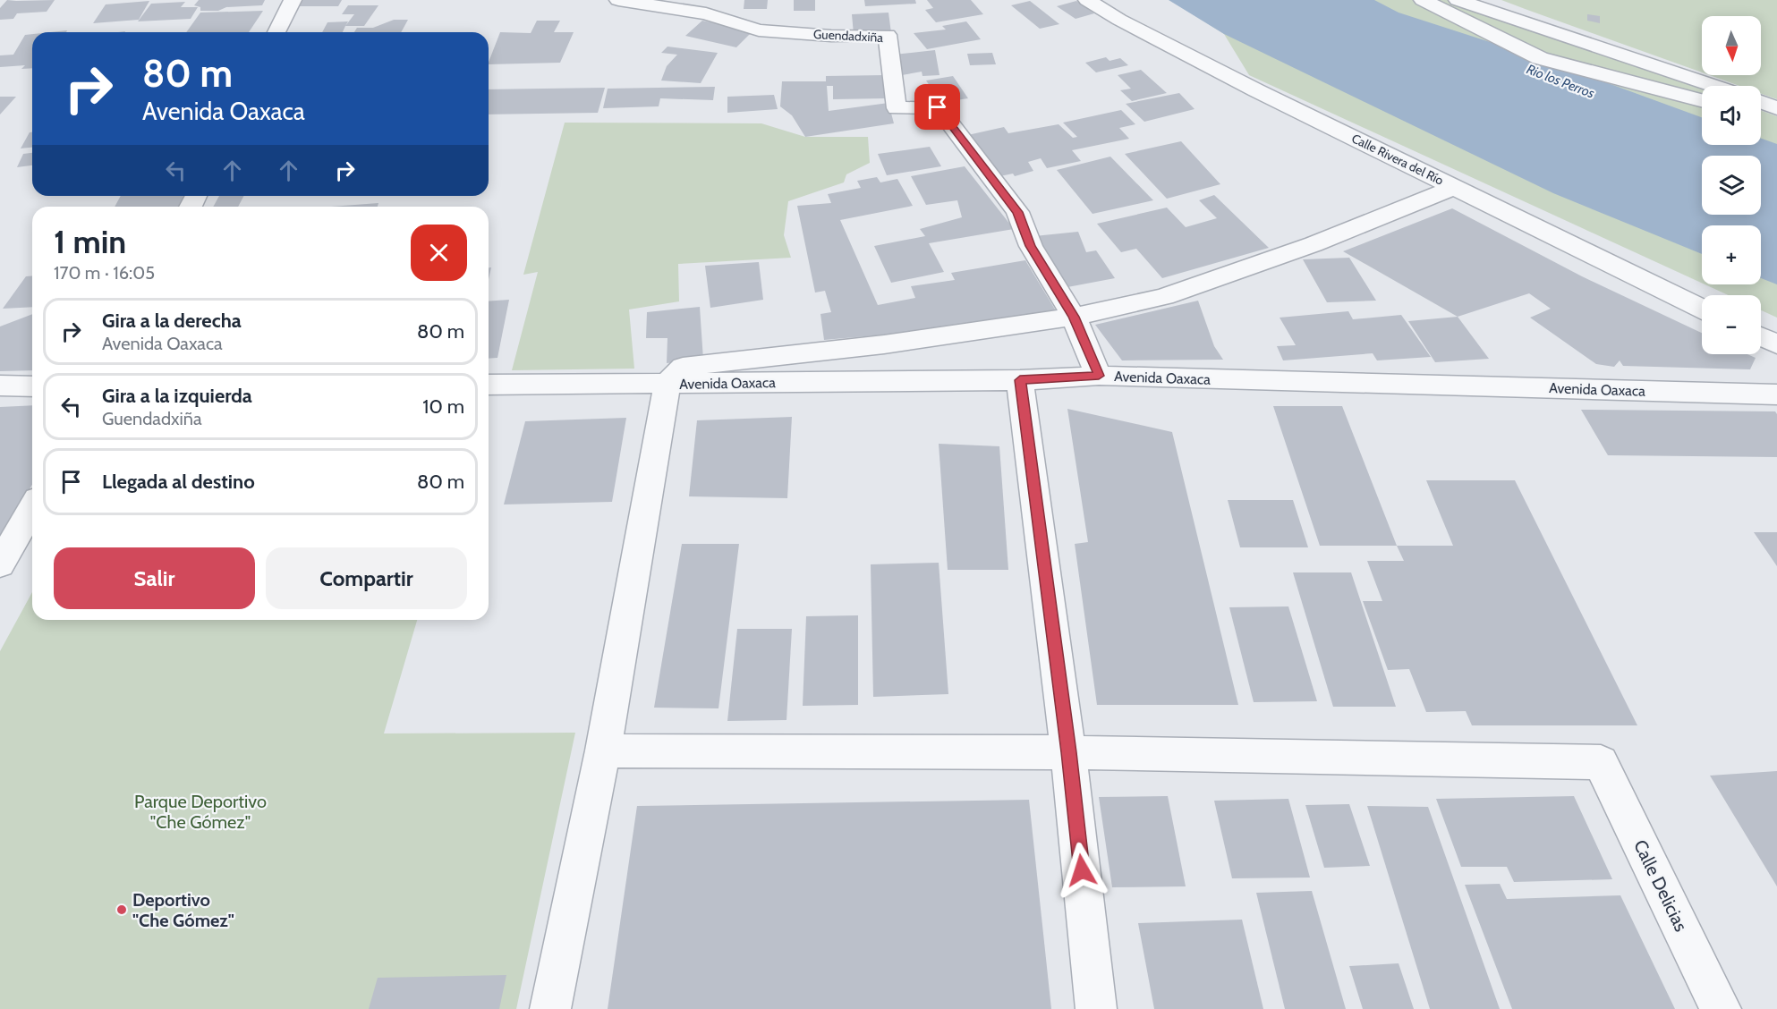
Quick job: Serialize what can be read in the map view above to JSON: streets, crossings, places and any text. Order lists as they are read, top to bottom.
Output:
{
  "streets": {
    "street": [
      "Guendadxiña",
      "Calle Rivera del Río",
      "Avenida Oaxaca",
      "Calle Delicias"
    ]
  },
  "crossings": [
    ["Guendadxiña", "Avenida Oaxaca"]
  ],
  "water": ["Rio los Perros"],
  "parks": ["Parque Deportivo \"Che Gómez\""],
  "places": ["Deportivo \"Che Gómez\""],
  "north": "bottom",
  "page": {
    "map_buttons": ["+", "−"],
    "turn": ["80 m", "Avenida Oaxaca"],
    "heading": ["1 min", "170 m · 16:05"],
    "list": [
      {
        "name": "Gira a la derecha",
        "note": "Avenida Oaxaca",
        "value": "80 m"
      },
      {
        "name": "Gira a la izquierda",
        "note": "Guendadxiña",
        "value": "10 m"
      },
      {
        "name": "Llegada al destino",
        "value": "80 m"
      }
    ],
    "buttons": ["Salir", "Compartir"]
  }
}
